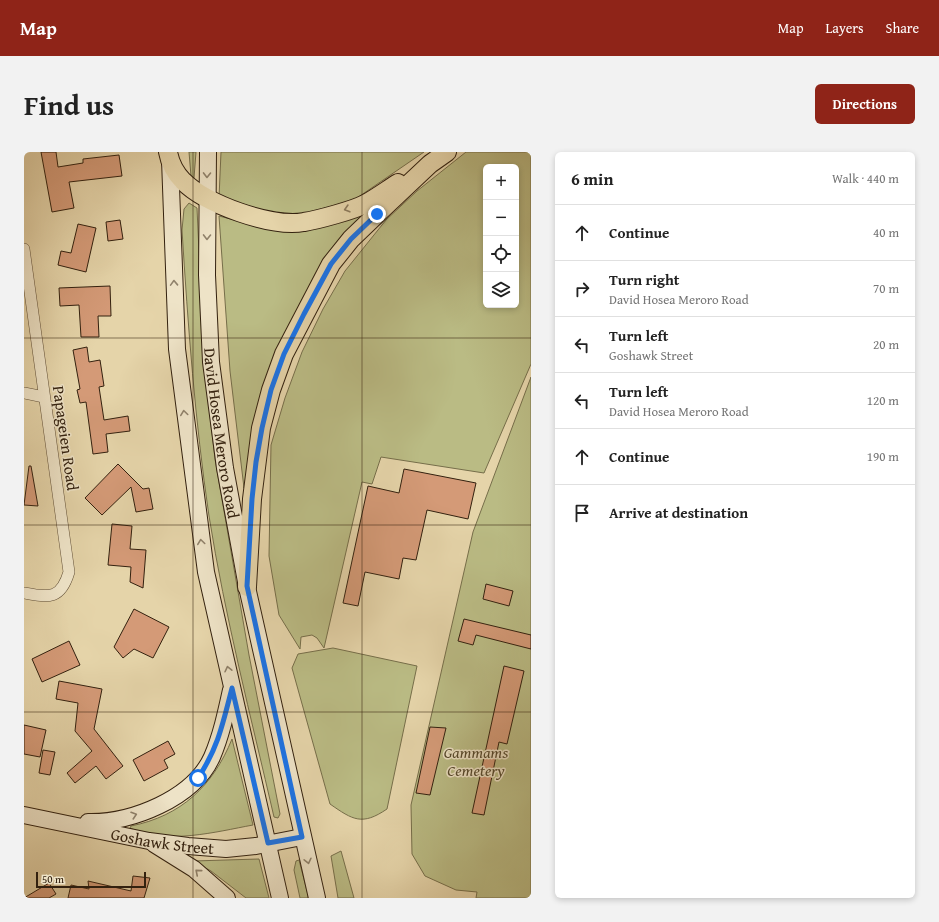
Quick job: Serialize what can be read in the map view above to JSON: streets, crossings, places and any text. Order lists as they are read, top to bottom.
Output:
{
  "streets": {
    "main road": ["David Hosea Meroro Road", "Goshawk Street"],
    "street": ["Papageien Road"]
  },
  "crossings": [
    ["David Hosea Meroro Road", "Goshawk Street"]
  ],
  "parks": ["Gammams Cemetery"],
  "scale_bar": "50 m",
  "page": {
    "header": "Map",
    "nav": ["Map", "Layers", "Share"],
    "title": "Find us",
    "buttons": "Directions",
    "heading": ["6 min", "Walk · 440 m"],
    "map_buttons": ["+", "−"],
    "list": [
      ["Continue", "40 m"],
      ["Turn right", "David Hosea Meroro Road", "70 m"],
      ["Turn left", "Goshawk Street", "20 m"],
      ["Turn left", "David Hosea Meroro Road", "120 m"],
      ["Continue", "190 m"],
      "Arrive at destination"
    ],
    "scale": "50 m"
  }
}
